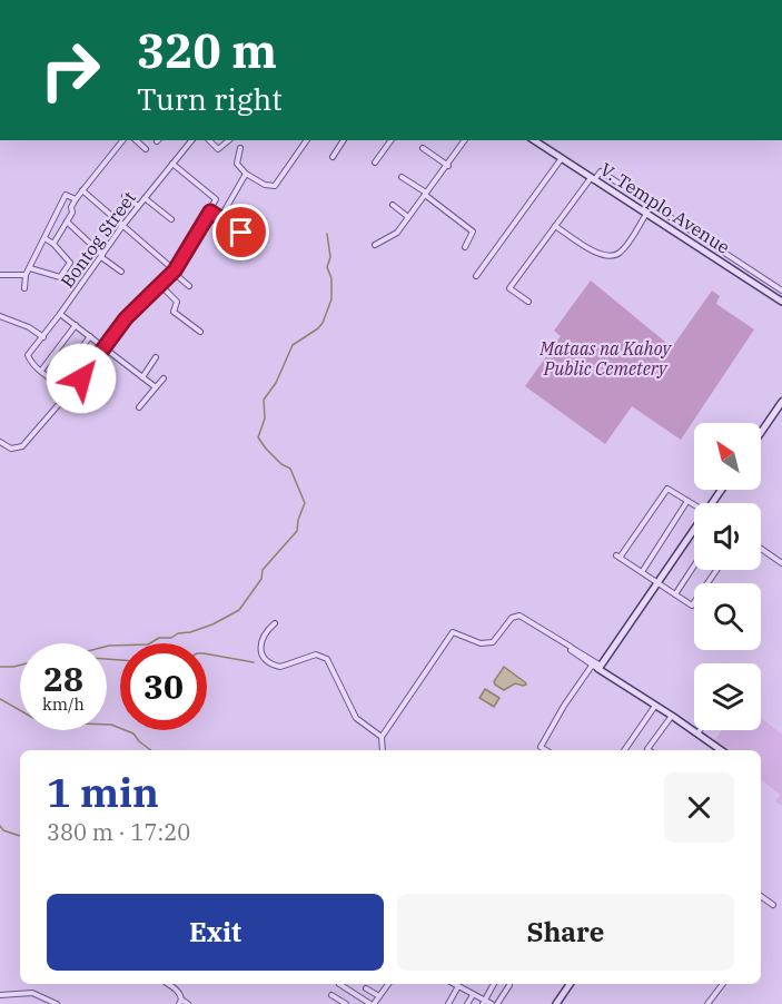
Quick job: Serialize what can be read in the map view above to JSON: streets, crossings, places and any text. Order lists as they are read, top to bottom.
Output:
{
  "streets": {
    "street": ["V. Templo Avenue", "Bontog Street"]
  },
  "parks": ["Mataas na Kahoy Public Cemetery"],
  "north": "top left",
  "page": {
    "turn": ["320 m", "Turn right"],
    "speed": "28 km/h",
    "limit": "30",
    "heading": ["1 min", "380 m · 17:20"],
    "buttons": ["Exit", "Share"]
  }
}
